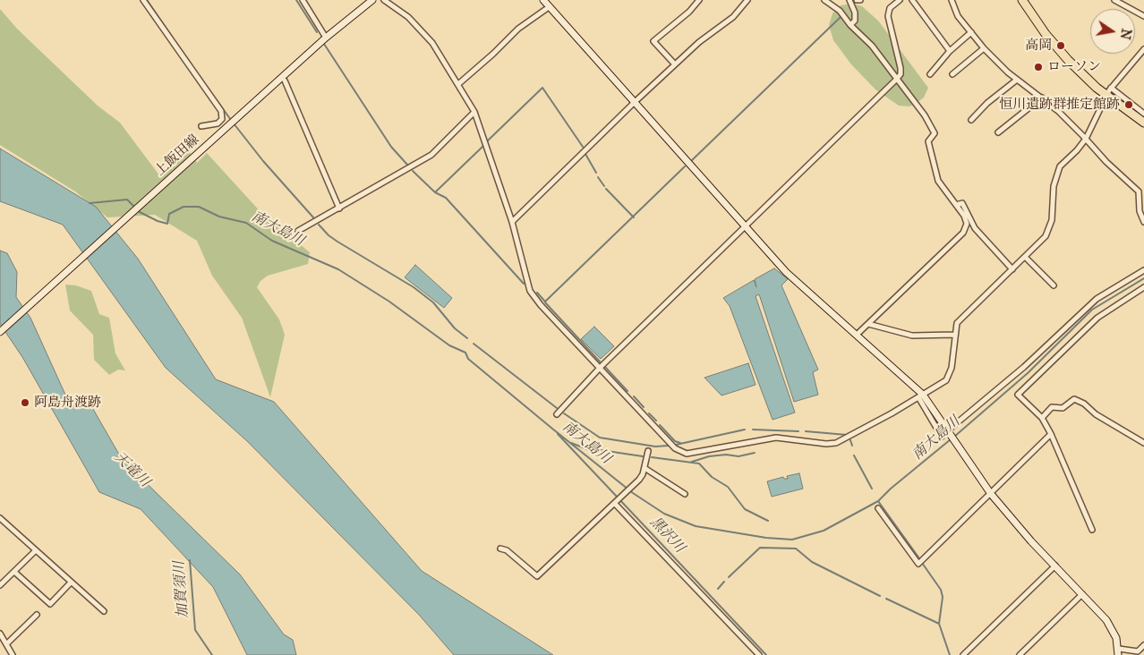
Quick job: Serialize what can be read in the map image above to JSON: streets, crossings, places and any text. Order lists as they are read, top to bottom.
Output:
{
  "streets": {
    "street": ["上飯田線"]
  },
  "water": [
    "南大島川",
    "天竜川",
    "黒沢川",
    "加賀須川"
  ],
  "places": [
    "高岡",
    "ローソン",
    "恒川遺跡群推定館跡",
    "阿島舟渡跡"
  ],
  "north": "right"
}
